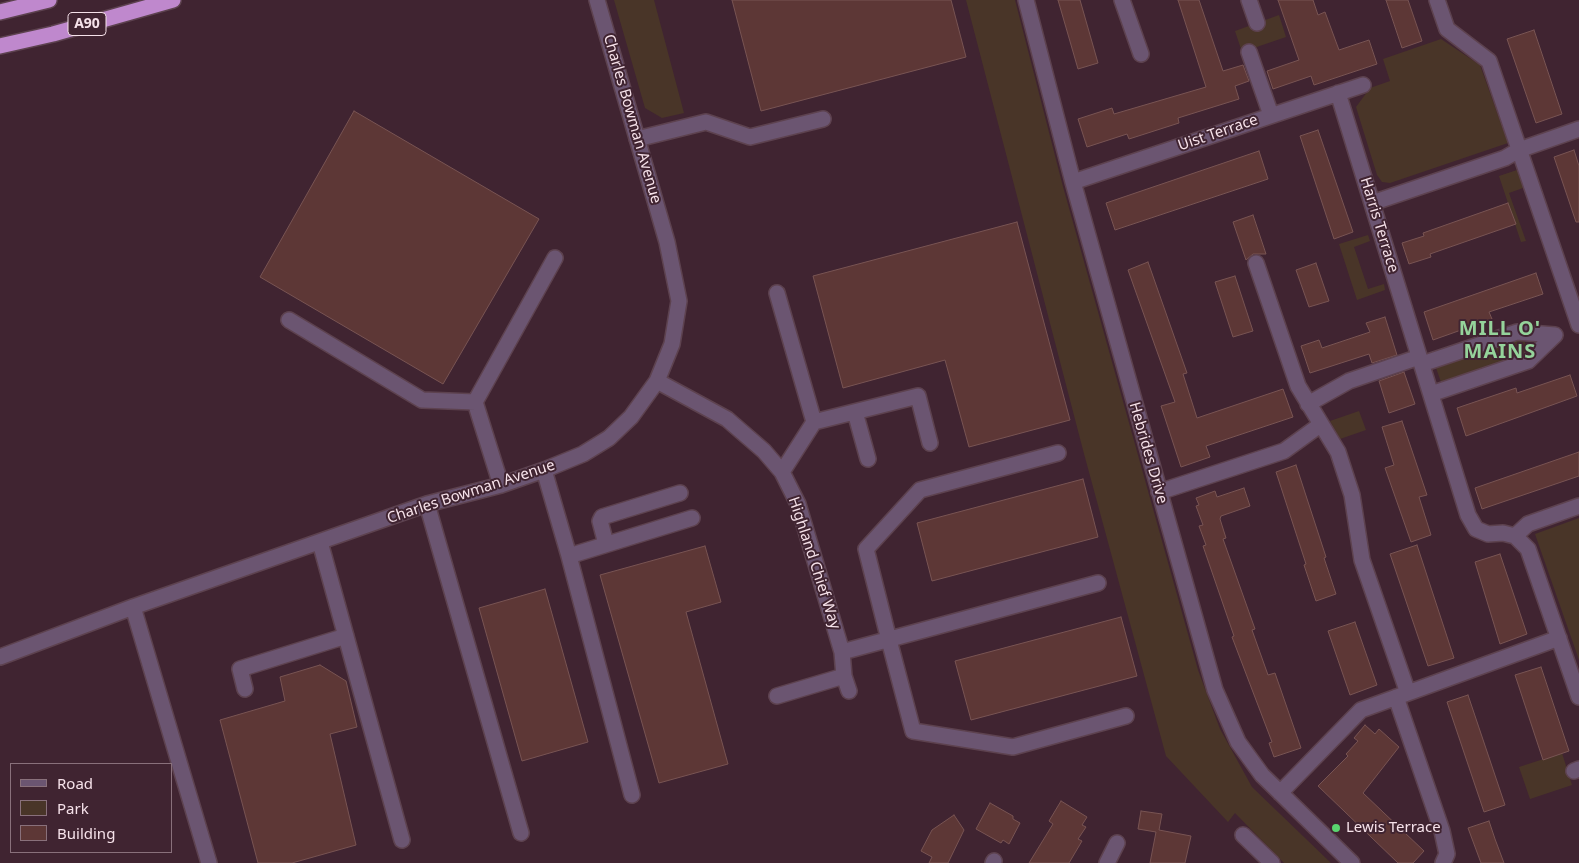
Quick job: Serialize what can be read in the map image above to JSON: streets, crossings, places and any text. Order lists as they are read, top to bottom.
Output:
{
  "streets": {
    "highway": ["A90"],
    "street": [
      "Charles Bowman Avenue",
      "Uist Terrace",
      "Harris Terrace",
      "Hebrides Drive",
      "Highland Chief Way"
    ]
  },
  "crossings": [
    ["Charles Bowman Avenue", "Highland Chief Way"],
    ["Uist Terrace", "Harris Terrace"],
    ["Uist Terrace", "Hebrides Drive"]
  ],
  "districts": ["MILL O' MAINS"],
  "places": ["Lewis Terrace"],
  "legend": ["Road", "Park", "Building"]
}
